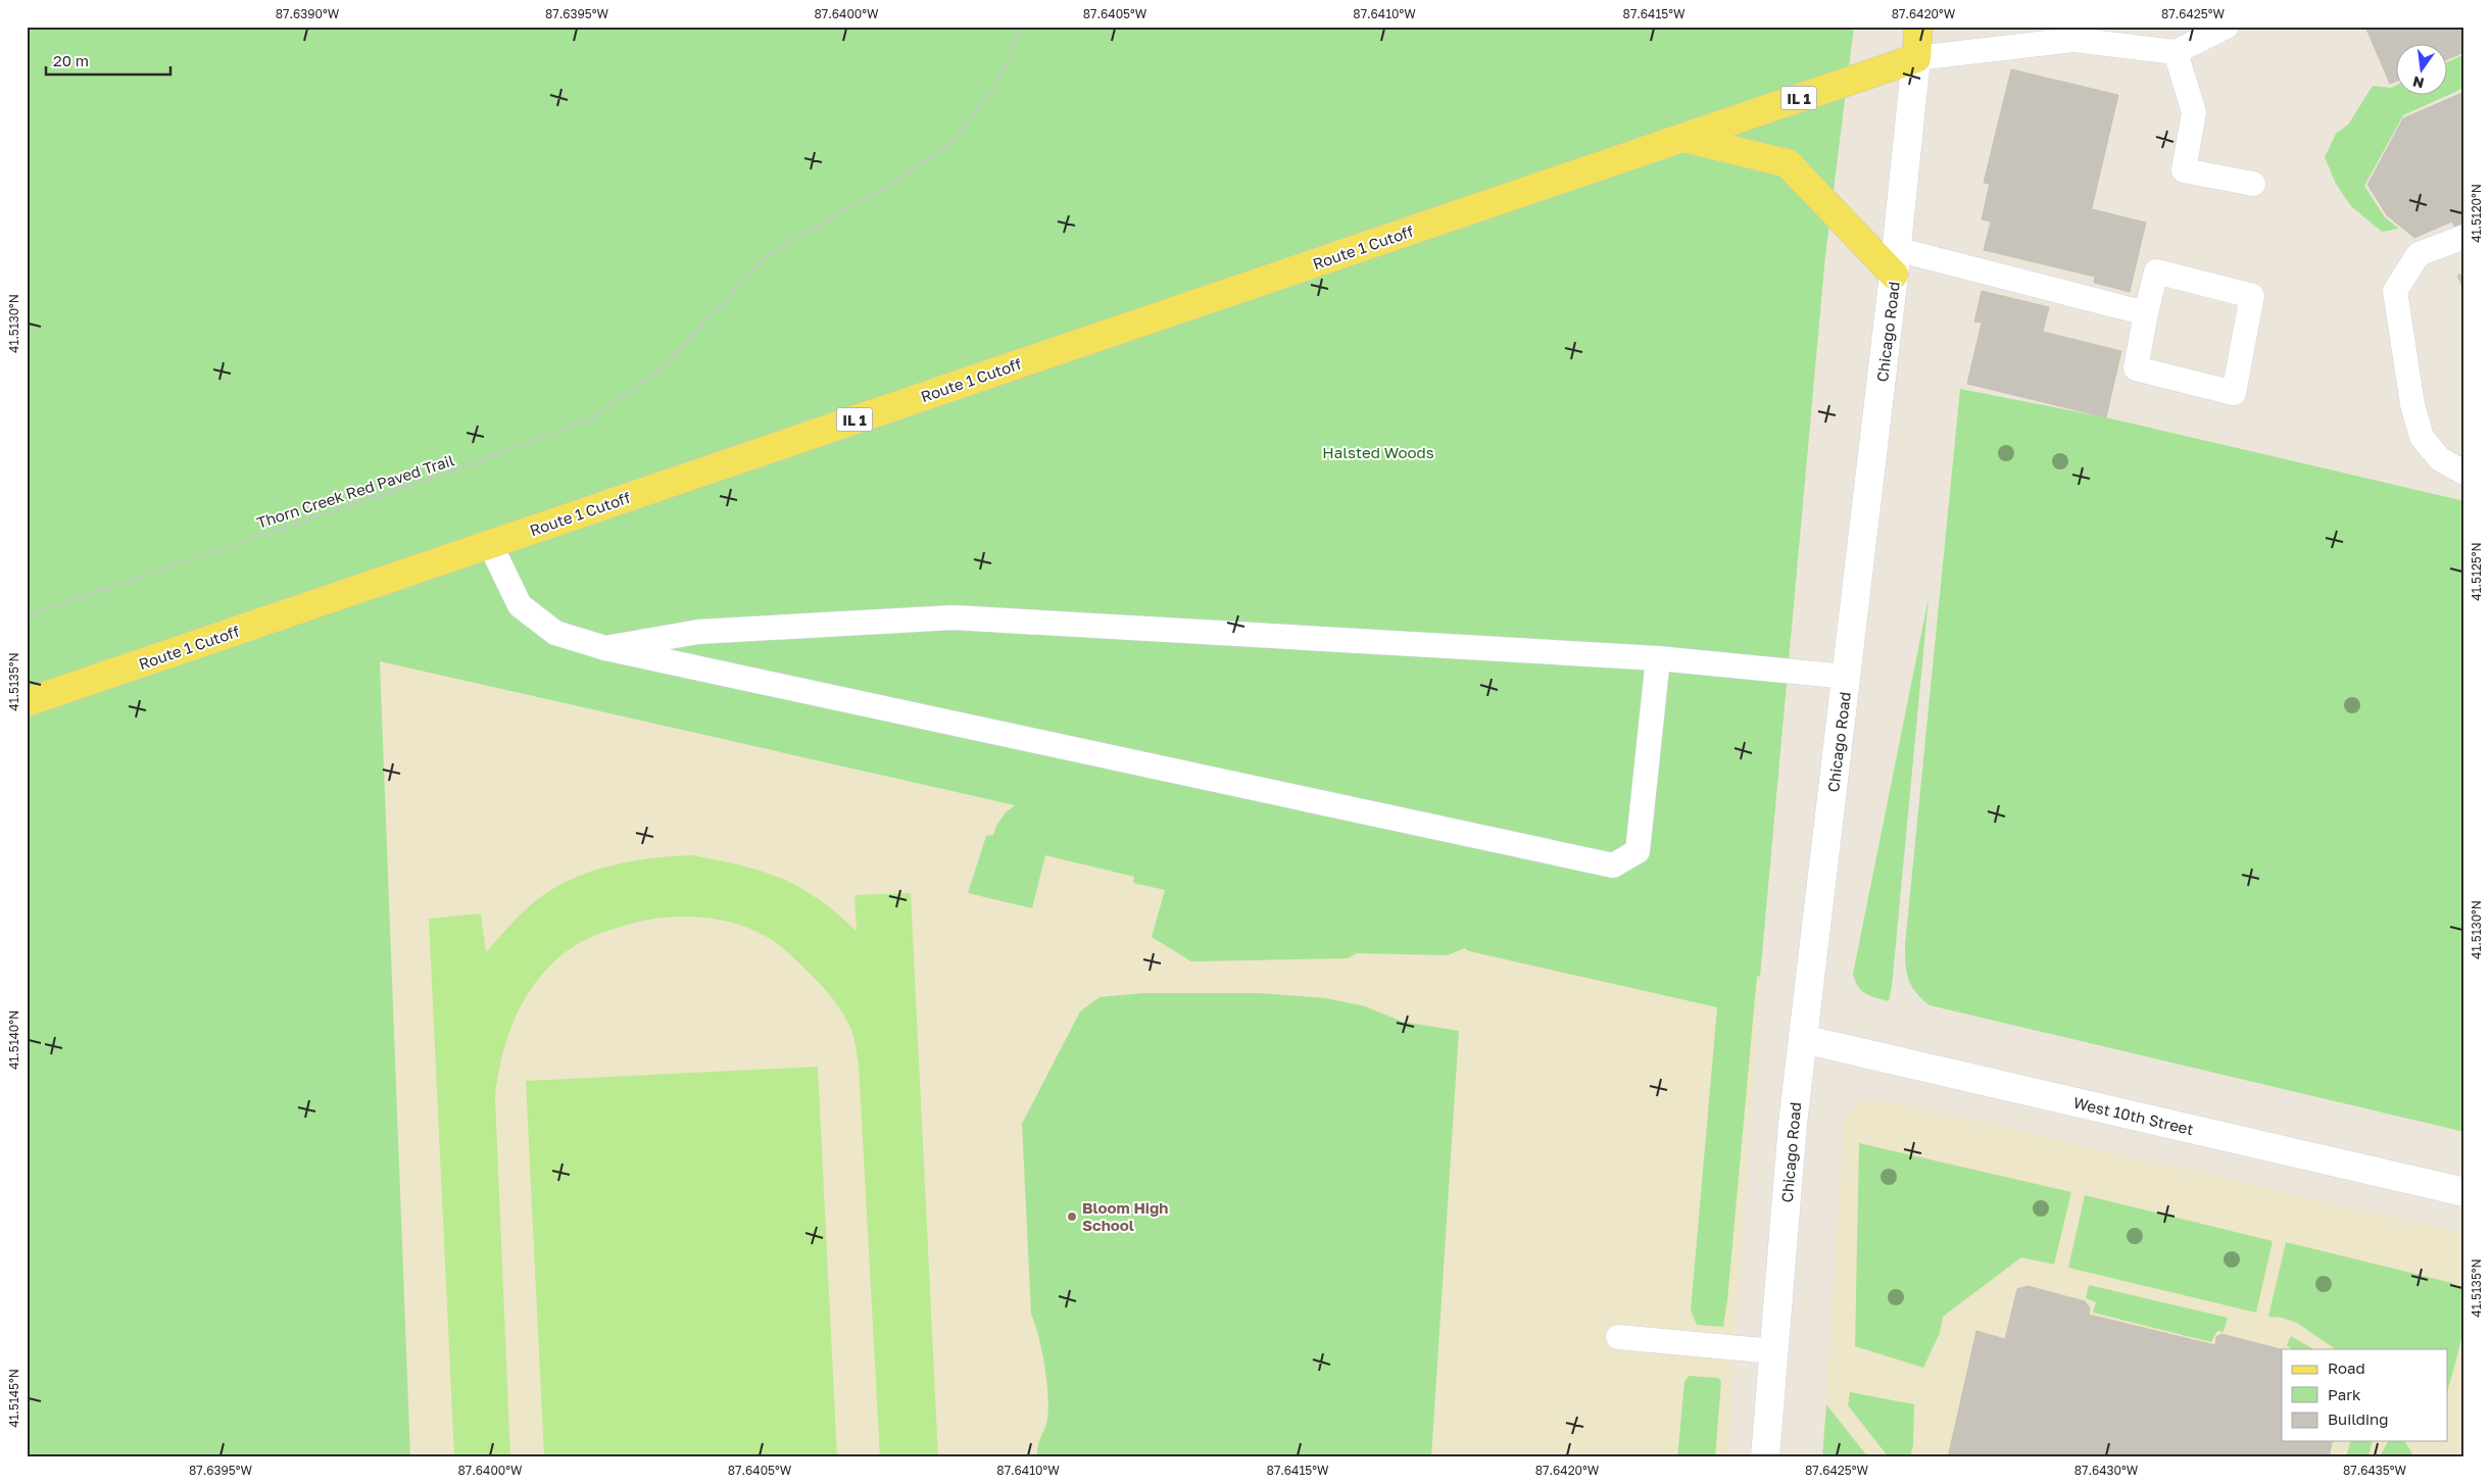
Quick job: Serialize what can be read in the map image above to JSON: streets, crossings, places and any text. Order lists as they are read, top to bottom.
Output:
{
  "streets": {
    "main road": ["IL 1", "Route 1 Cutoff", "Chicago Road"],
    "street": ["West 10th Street"],
    "path": ["Thorn Creek Red Paved Trail"]
  },
  "crossings": [
    ["Route 1 Cutoff", "Chicago Road"],
    ["Chicago Road", "West 10th Street"]
  ],
  "parks": ["Halsted Woods"],
  "places": ["Bloom High School"],
  "legend": ["Road", "Park", "Building"],
  "scale_bar": "20 m",
  "north": "bottom",
  "coordinates": [
    "87.6390°W",
    "87.6395°W",
    "87.6400°W",
    "87.6405°W",
    "87.6410°W",
    "87.6415°W",
    "87.6420°W",
    "87.6425°W",
    "41.5120°N",
    "41.5130°N",
    "41.5125°N",
    "41.5135°N",
    "41.5140°N",
    "41.5145°N",
    "87.6430°W",
    "87.6435°W"
  ]
}
